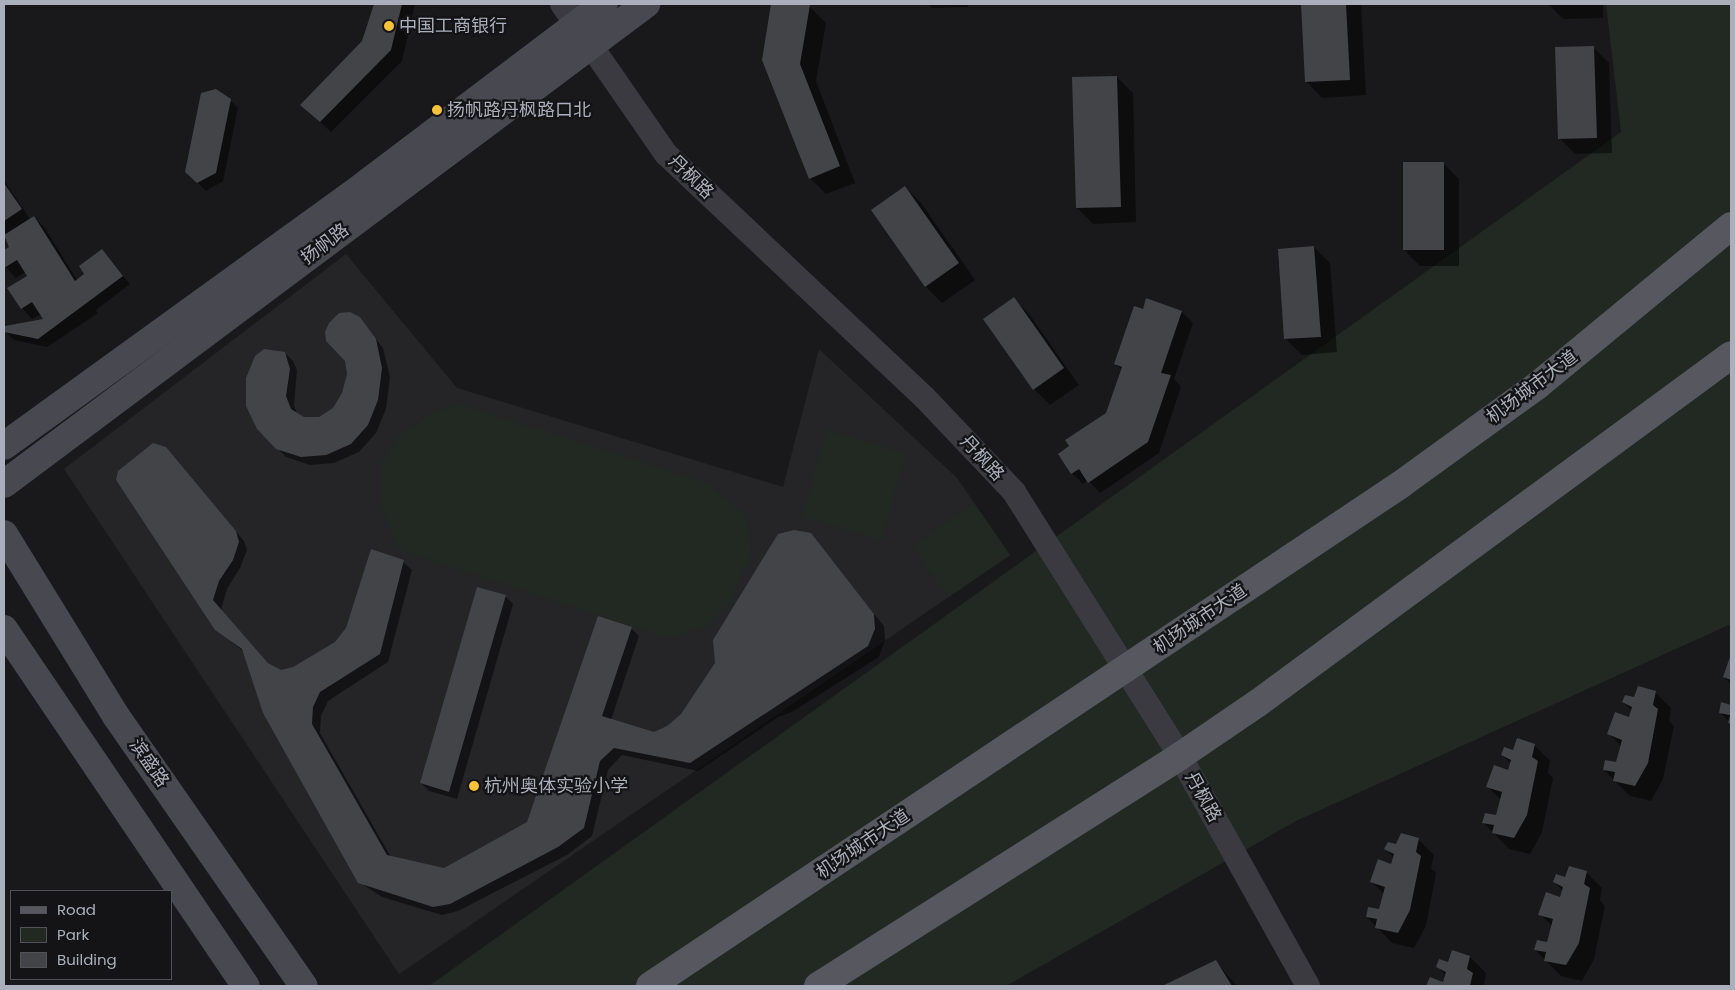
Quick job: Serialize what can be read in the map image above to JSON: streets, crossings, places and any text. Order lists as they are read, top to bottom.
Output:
{
  "streets": {
    "main road": ["扬帆路", "机场城市大道", "滨盛路"],
    "street": ["丹枫路"]
  },
  "crossings": [
    ["丹枫路", "扬帆路"],
    ["丹枫路", "机场城市大道"]
  ],
  "places": ["中国工商银行", "扬帆路丹枫路口北", "杭州奥体实验小学"],
  "legend": ["Road", "Park", "Building"]
}
